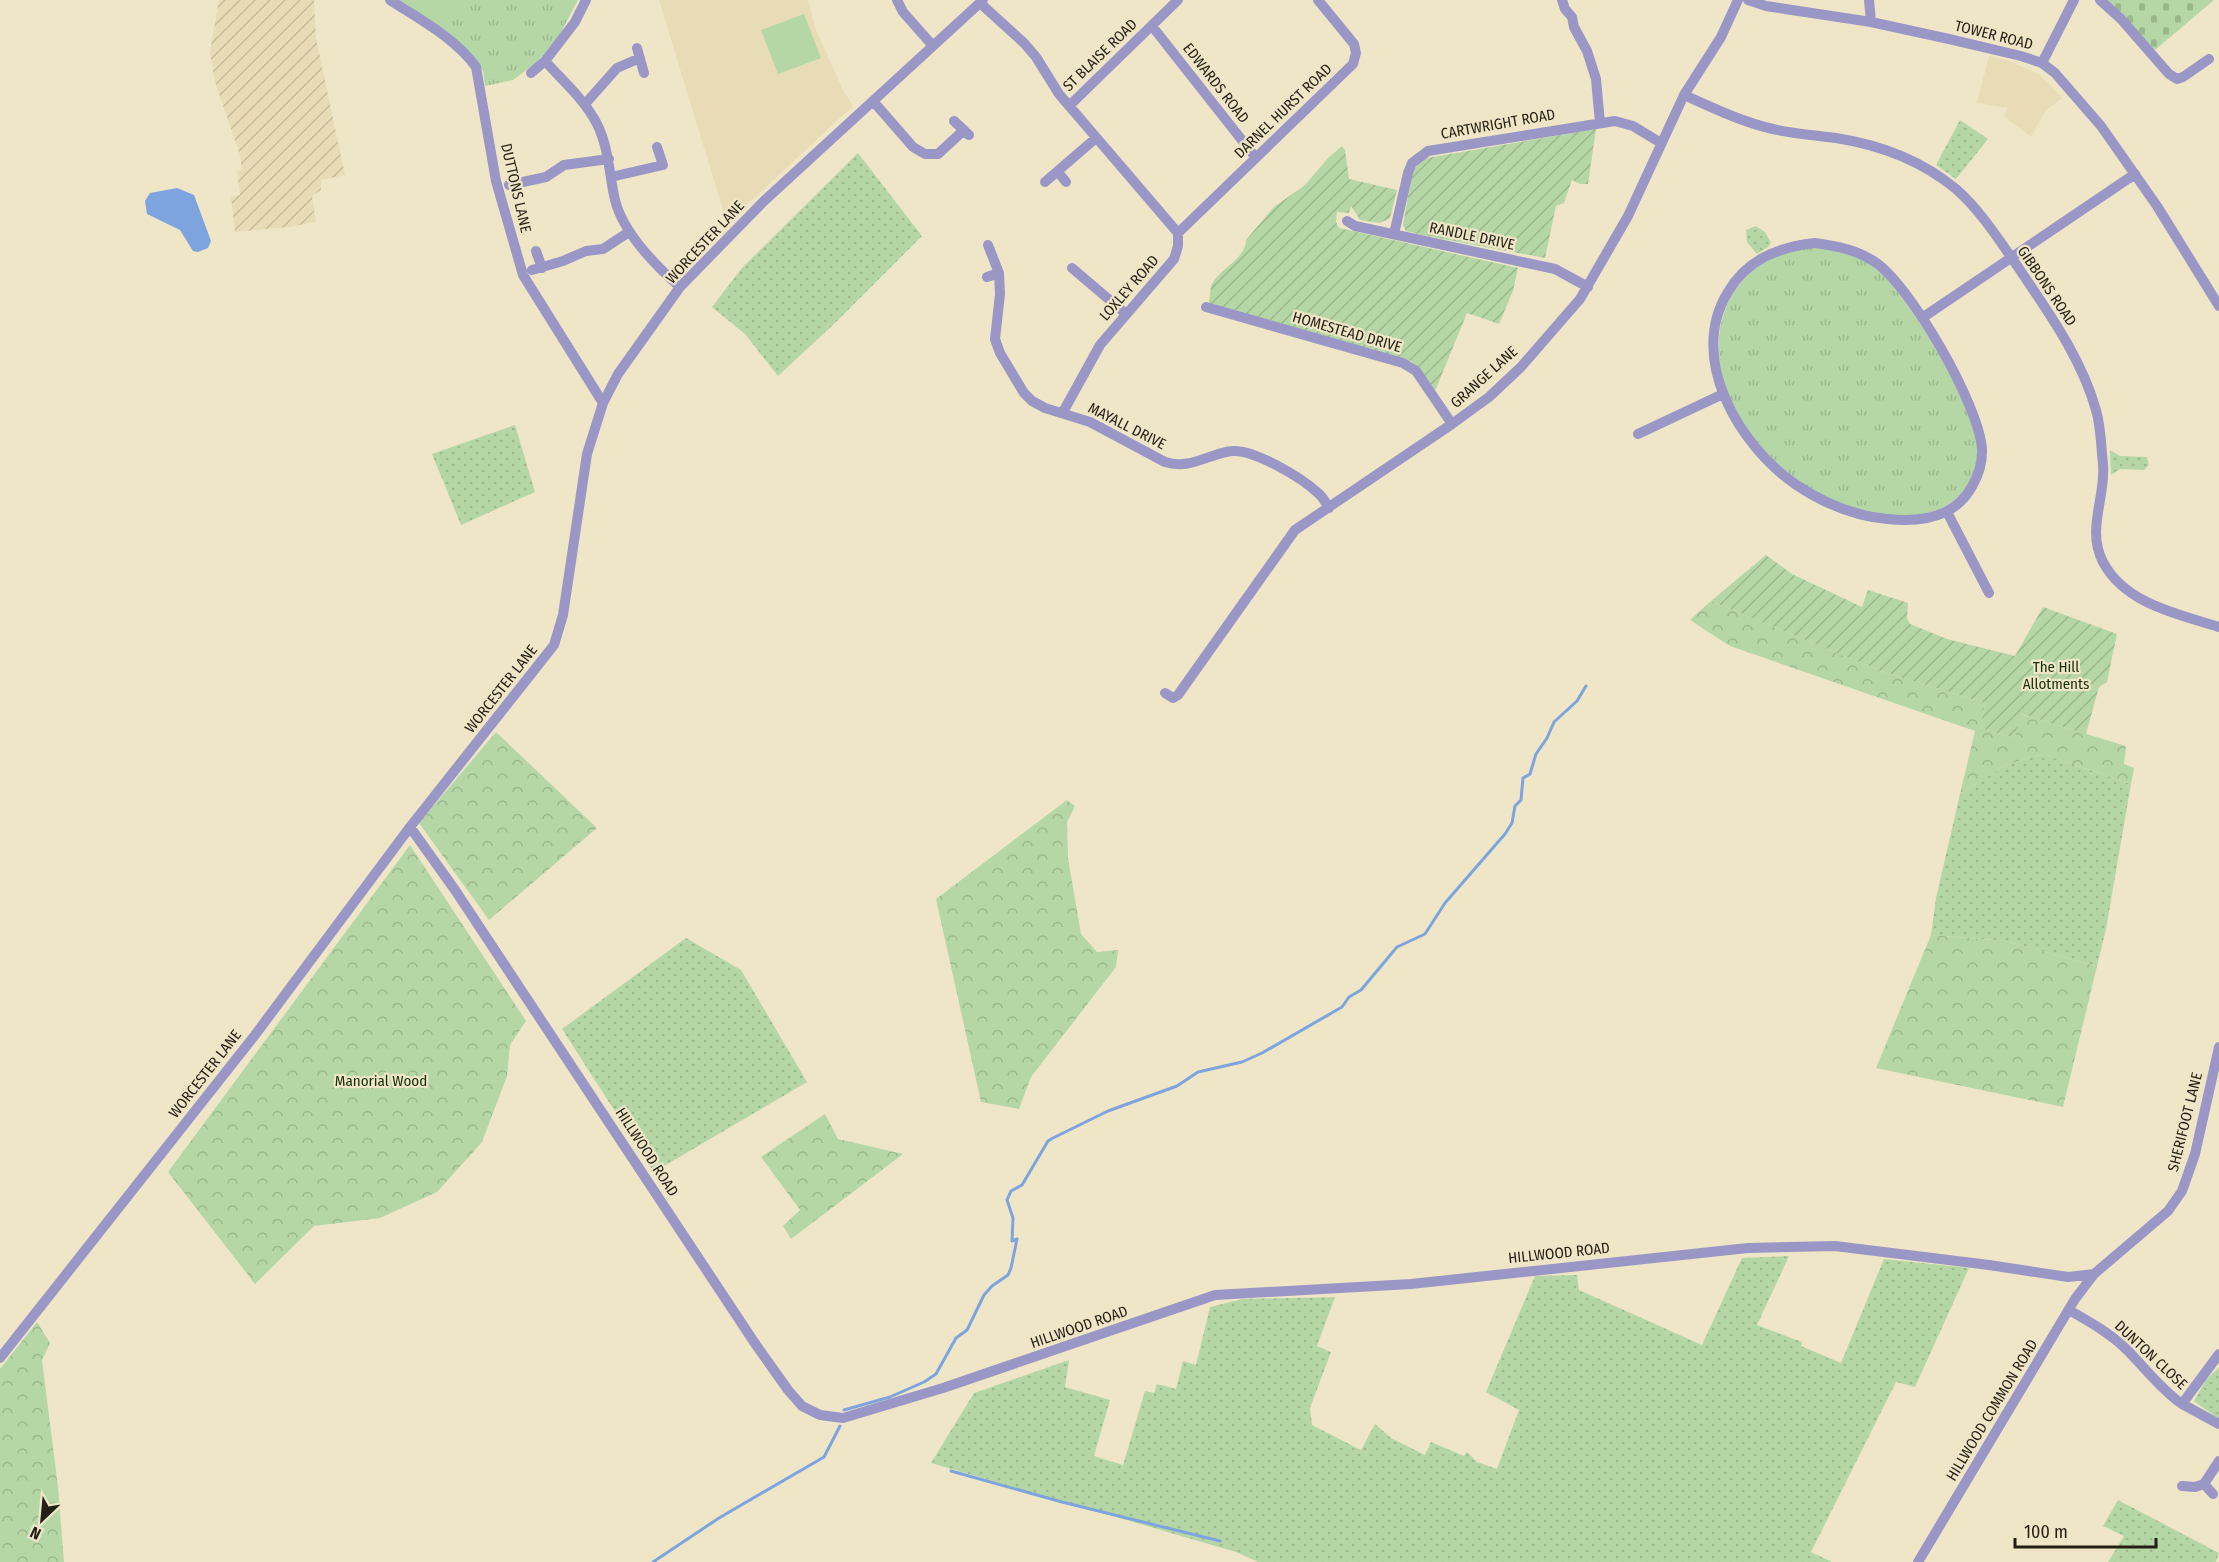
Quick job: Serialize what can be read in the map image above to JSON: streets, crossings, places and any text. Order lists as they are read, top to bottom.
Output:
{
  "streets": {
    "street": [
      "TOWER ROAD",
      "ST BLAISE ROAD",
      "EDWARDS ROAD",
      "DARNEL HURST ROAD",
      "CARTWRIGHT ROAD",
      "DUTTONS LANE",
      "RANDLE DRIVE",
      "WORCESTER LANE",
      "GIBBONS ROAD",
      "LOXLEY ROAD",
      "HOMESTEAD DRIVE",
      "GRANGE LANE",
      "MAYALL DRIVE",
      "SHERIFOOT LANE",
      "HILLWOOD ROAD",
      "DUNTON CLOSE",
      "HILLWOOD COMMON ROAD"
    ]
  },
  "crossings": [
    ["ST BLAISE ROAD", "EDWARDS ROAD"],
    ["EDWARDS ROAD", "DARNEL HURST ROAD"],
    ["DARNEL HURST ROAD", "LOXLEY ROAD"],
    ["CARTWRIGHT ROAD", "RANDLE DRIVE"],
    ["CARTWRIGHT ROAD", "GRANGE LANE"],
    ["DUTTONS LANE", "WORCESTER LANE"],
    ["RANDLE DRIVE", "GRANGE LANE"],
    ["WORCESTER LANE", "HILLWOOD ROAD"],
    ["GIBBONS ROAD", "GRANGE LANE"],
    ["LOXLEY ROAD", "MAYALL DRIVE"],
    ["HOMESTEAD DRIVE", "GRANGE LANE"],
    ["GRANGE LANE", "MAYALL DRIVE"],
    ["SHERIFOOT LANE", "HILLWOOD ROAD"],
    ["SHERIFOOT LANE", "HILLWOOD COMMON ROAD"],
    ["HILLWOOD ROAD", "HILLWOOD COMMON ROAD"],
    ["DUNTON CLOSE", "HILLWOOD COMMON ROAD"]
  ],
  "parks": ["The Hill Allotments", "Manorial Wood"],
  "scale_bar": "100 m",
  "north": "bottom left"
}
